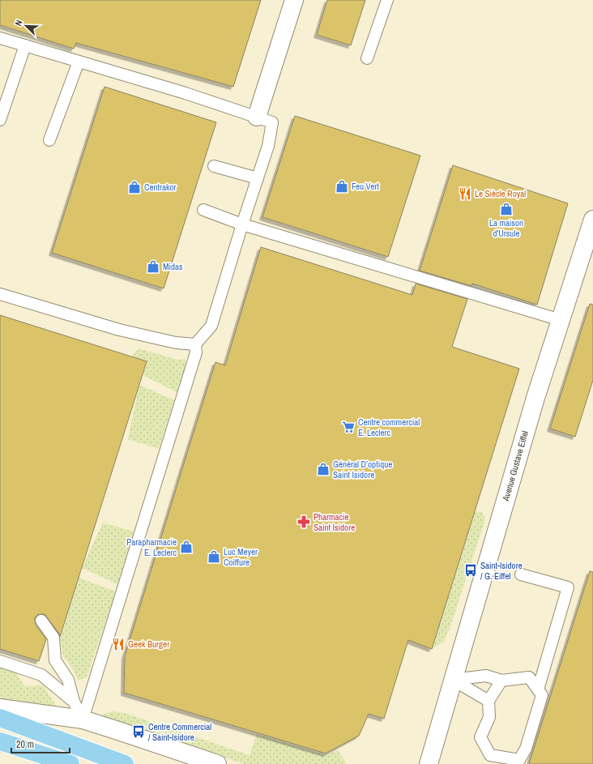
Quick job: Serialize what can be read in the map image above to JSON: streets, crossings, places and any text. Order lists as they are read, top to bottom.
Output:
{
  "streets": {
    "street": ["Avenue Gustave Eiffel"]
  },
  "places": {
    "shop": [
      "Feu Vert",
      "Centrakor",
      "La maison d'Ursule",
      "Midas",
      "Général D’optique Saint Isidore",
      "Parapharmacie E. Leclerc",
      "Luc Meyer Coiffure"
    ],
    "restaurant": ["Le Siècle Royal", "Geek Burger"],
    "supermarket": ["Centre commercial E. Leclerc"],
    "pharmacy": ["Pharmacie Saint Isidore"],
    "bus stop": ["Saint-Isidore / G. Eiffel", "Centre Commercial / Saint-Isidore"]
  },
  "scale_bar": "20 m",
  "north": "top left"
}
